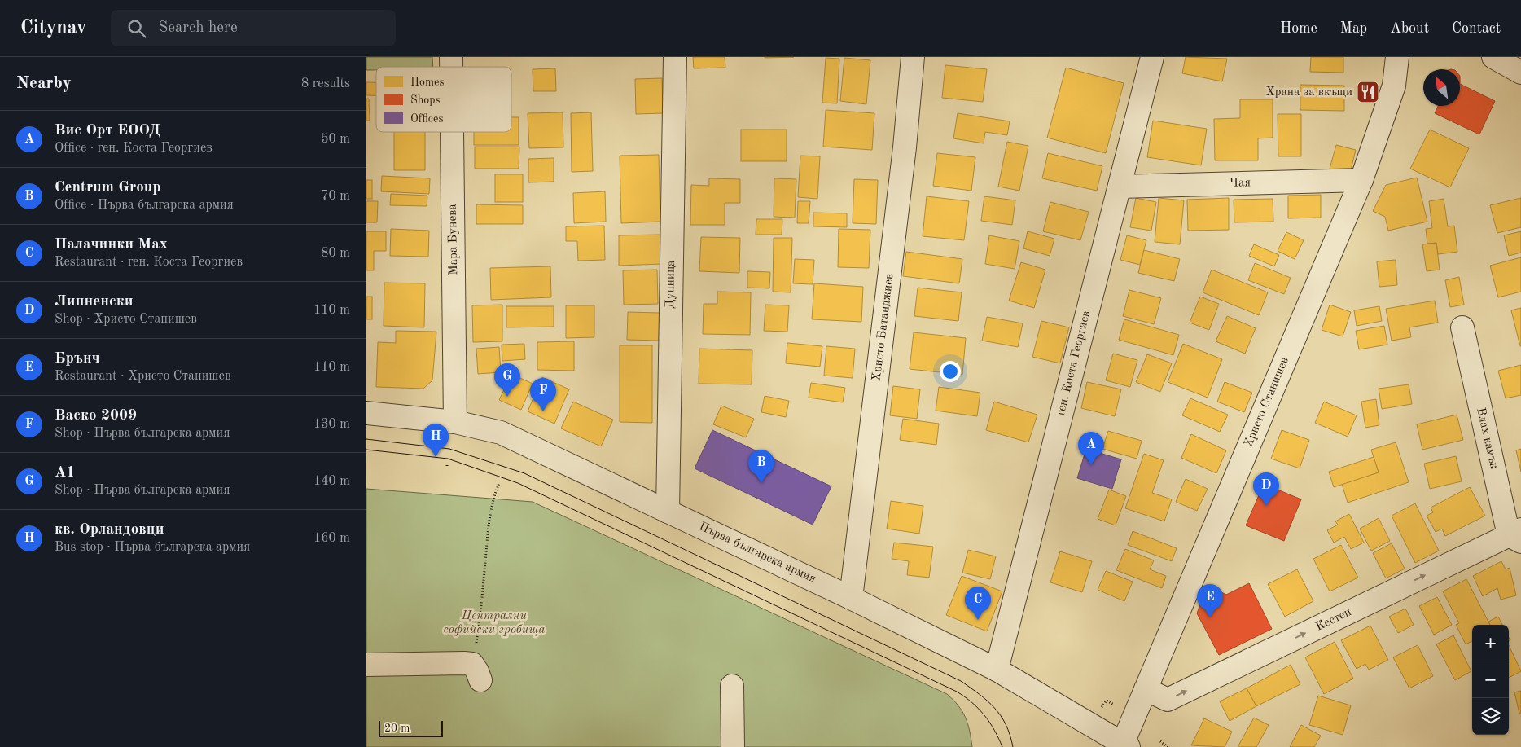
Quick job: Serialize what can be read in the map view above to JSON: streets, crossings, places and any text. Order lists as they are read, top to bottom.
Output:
{
  "streets": {
    "street": [
      "Чая",
      "Мара Бунева",
      "Дупница",
      "Христо Батанджиев",
      "ген. Коста Георгиев",
      "Христо Станишев",
      "Влах камък",
      "Първа българска армия",
      "Кестен"
    ]
  },
  "crossings": [
    ["Чая", "ген. Коста Георгиев"],
    ["Чая", "Христо Станишев"],
    ["Мара Бунева", "Първа българска армия"],
    ["Дупница", "Първа българска армия"],
    ["Христо Батанджиев", "Първа българска армия"],
    ["ген. Коста Георгиев", "Първа българска армия"],
    ["Христо Станишев", "Първа българска армия"],
    ["Христо Станишев", "Кестен"],
    ["Влах камък", "Кестен"]
  ],
  "one_way": ["Кестен"],
  "parks": ["Централни софийски гробища"],
  "places": {
    "restaurant": ["Храна за вкъщи"]
  },
  "legend": ["Homes", "Shops", "Offices"],
  "scale_bar": "20 m",
  "north": "top left",
  "page": {
    "header": "Citynav",
    "search": "Search here",
    "nav": [
      "Home",
      "Map",
      "About",
      "Contact"
    ],
    "heading": ["Nearby", "8 results"],
    "list": [
      {
        "mark": "A",
        "name": "Вис Орт ЕООД",
        "note": "Office · ген. Коста Георгиев",
        "value": "50 m"
      },
      {
        "mark": "B",
        "name": "Centrum Group",
        "note": "Office · Първа българска армия",
        "value": "70 m"
      },
      {
        "mark": "C",
        "name": "Палачинки Max",
        "note": "Restaurant · ген. Коста Георгиев",
        "value": "80 m"
      },
      {
        "mark": "D",
        "name": "Липненски",
        "note": "Shop · Христо Станишев",
        "value": "110 m"
      },
      {
        "mark": "E",
        "name": "Брънч",
        "note": "Restaurant · Христо Станишев",
        "value": "110 m"
      },
      {
        "mark": "F",
        "name": "Васко 2009",
        "note": "Shop · Първа българска армия",
        "value": "130 m"
      },
      {
        "mark": "G",
        "name": "A1",
        "note": "Shop · Първа българска армия",
        "value": "140 m"
      },
      {
        "mark": "H",
        "name": "кв. Орландовци",
        "note": "Bus stop · Първа българска армия",
        "value": "160 m"
      }
    ],
    "pins": [
      "G",
      "F",
      "H",
      "A",
      "B",
      "D",
      "E",
      "C"
    ],
    "map_buttons": ["+", "−"],
    "scale": "20 m"
  }
}
